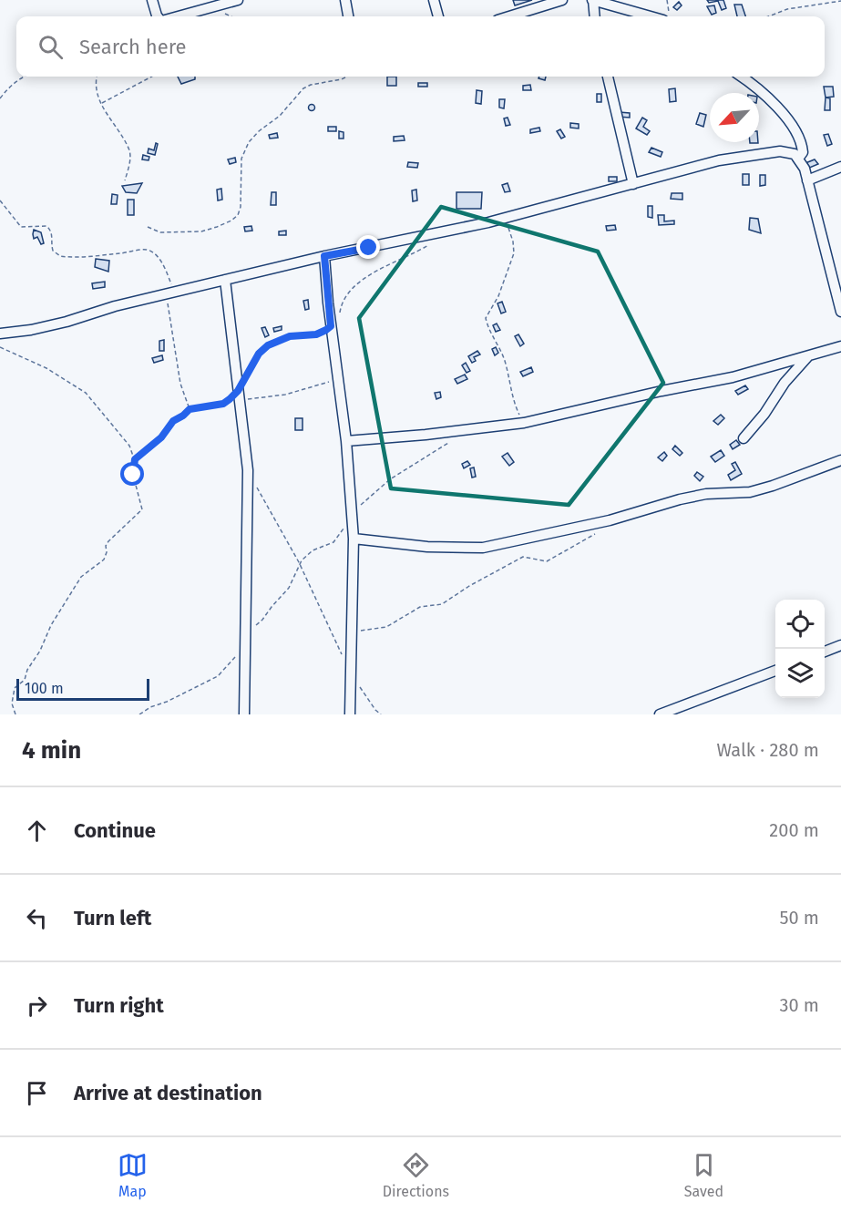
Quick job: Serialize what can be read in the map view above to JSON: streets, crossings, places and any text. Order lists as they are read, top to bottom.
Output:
{
  "scale_bar": "100 m",
  "north": "bottom left",
  "page": {
    "search": "Search here",
    "scale": "100 m",
    "heading": ["4 min", "Walk · 280 m"],
    "list": [
      ["Continue", "200 m"],
      ["Turn left", "50 m"],
      ["Turn right", "30 m"],
      "Arrive at destination"
    ],
    "nav": ["Map", "Directions", "Saved"]
  }
}
